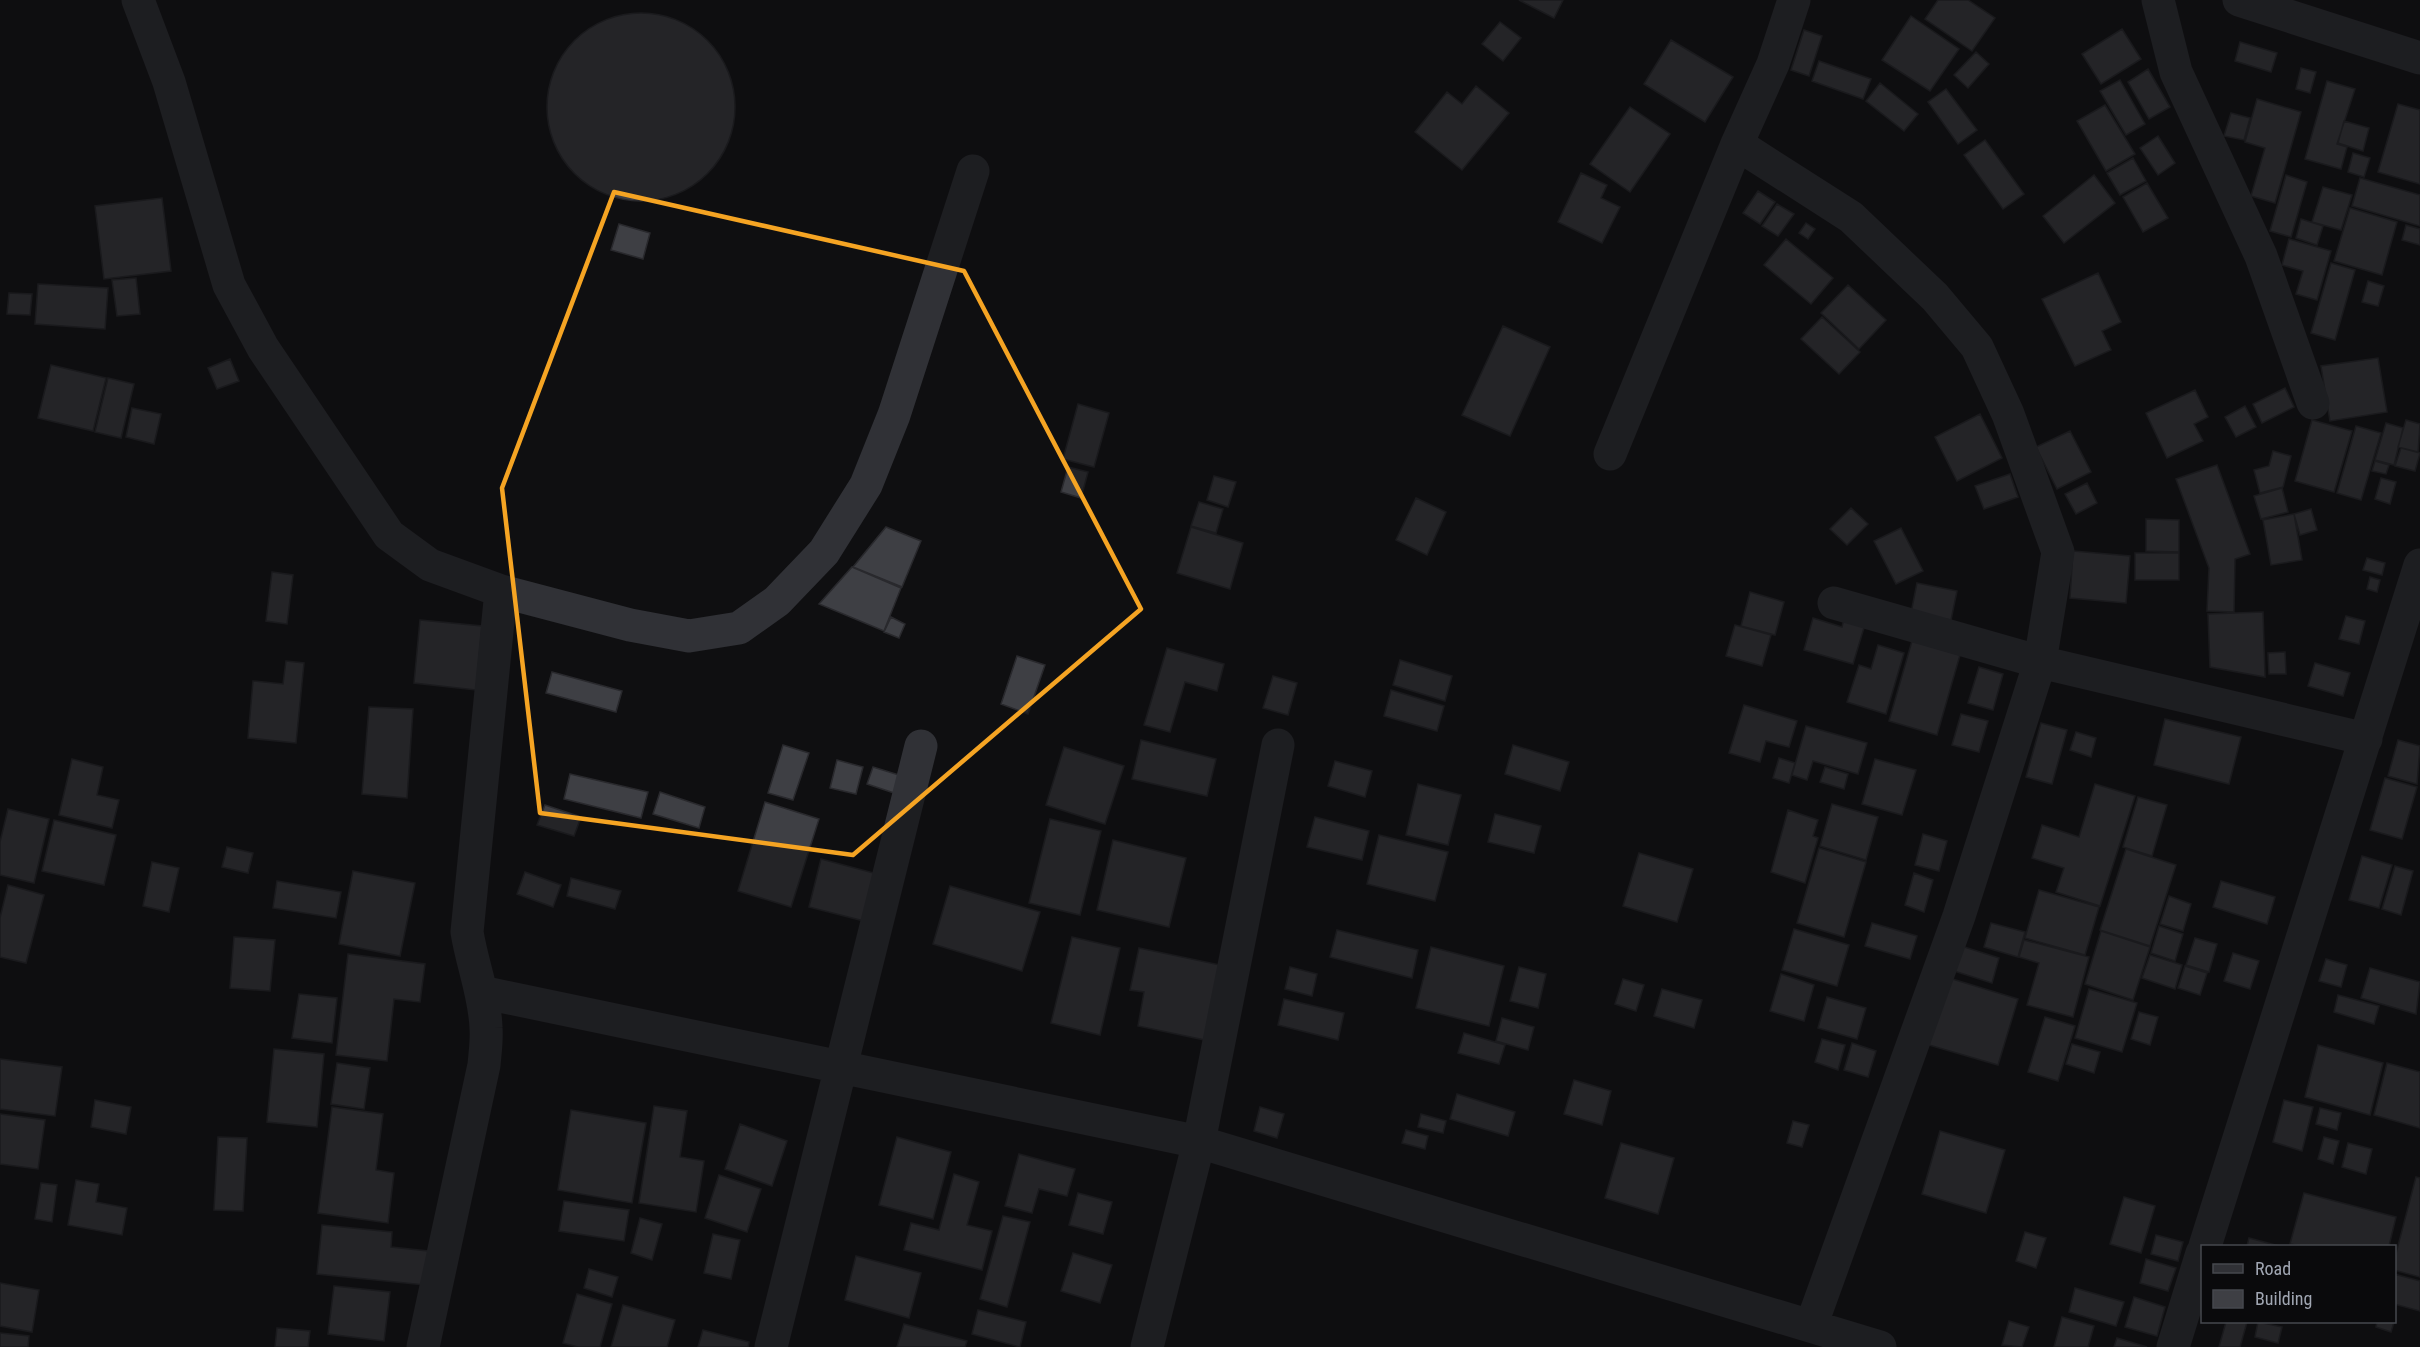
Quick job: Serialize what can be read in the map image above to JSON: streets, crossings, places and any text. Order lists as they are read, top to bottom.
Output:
{
  "legend": ["Road", "Building"]
}
